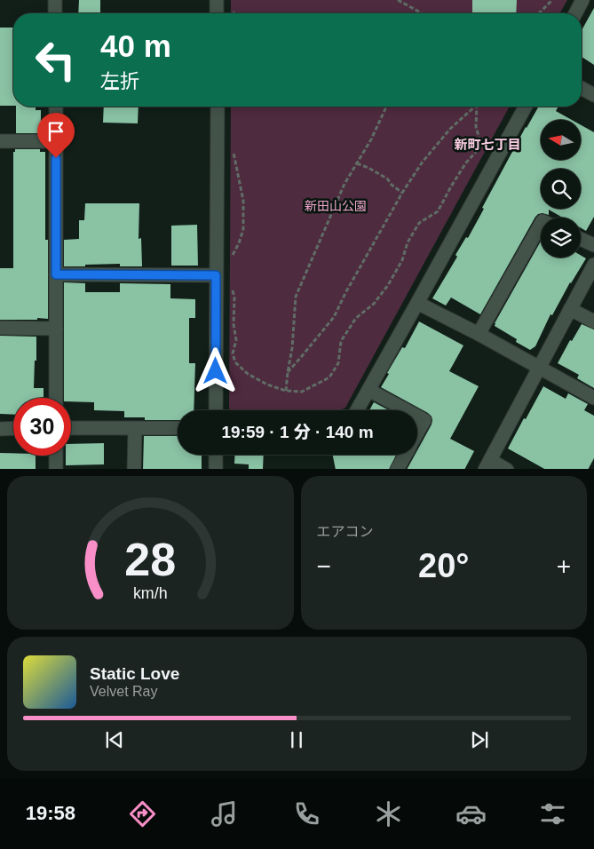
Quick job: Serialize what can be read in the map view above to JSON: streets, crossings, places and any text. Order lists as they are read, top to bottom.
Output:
{
  "districts": ["新町七丁目"],
  "parks": ["新田山公園"],
  "north": "left",
  "page": {
    "turn": ["40 m", "左折"],
    "limit": "30",
    "trip": "19:59 · 1 分 · 140 m",
    "tile": "エアコン",
    "heat": ["−", "20°", "+"],
    "song": ["Static Love", "Velvet Ray"],
    "tabs": "19:58",
    "gauge": ["28", "km/h"]
  }
}
